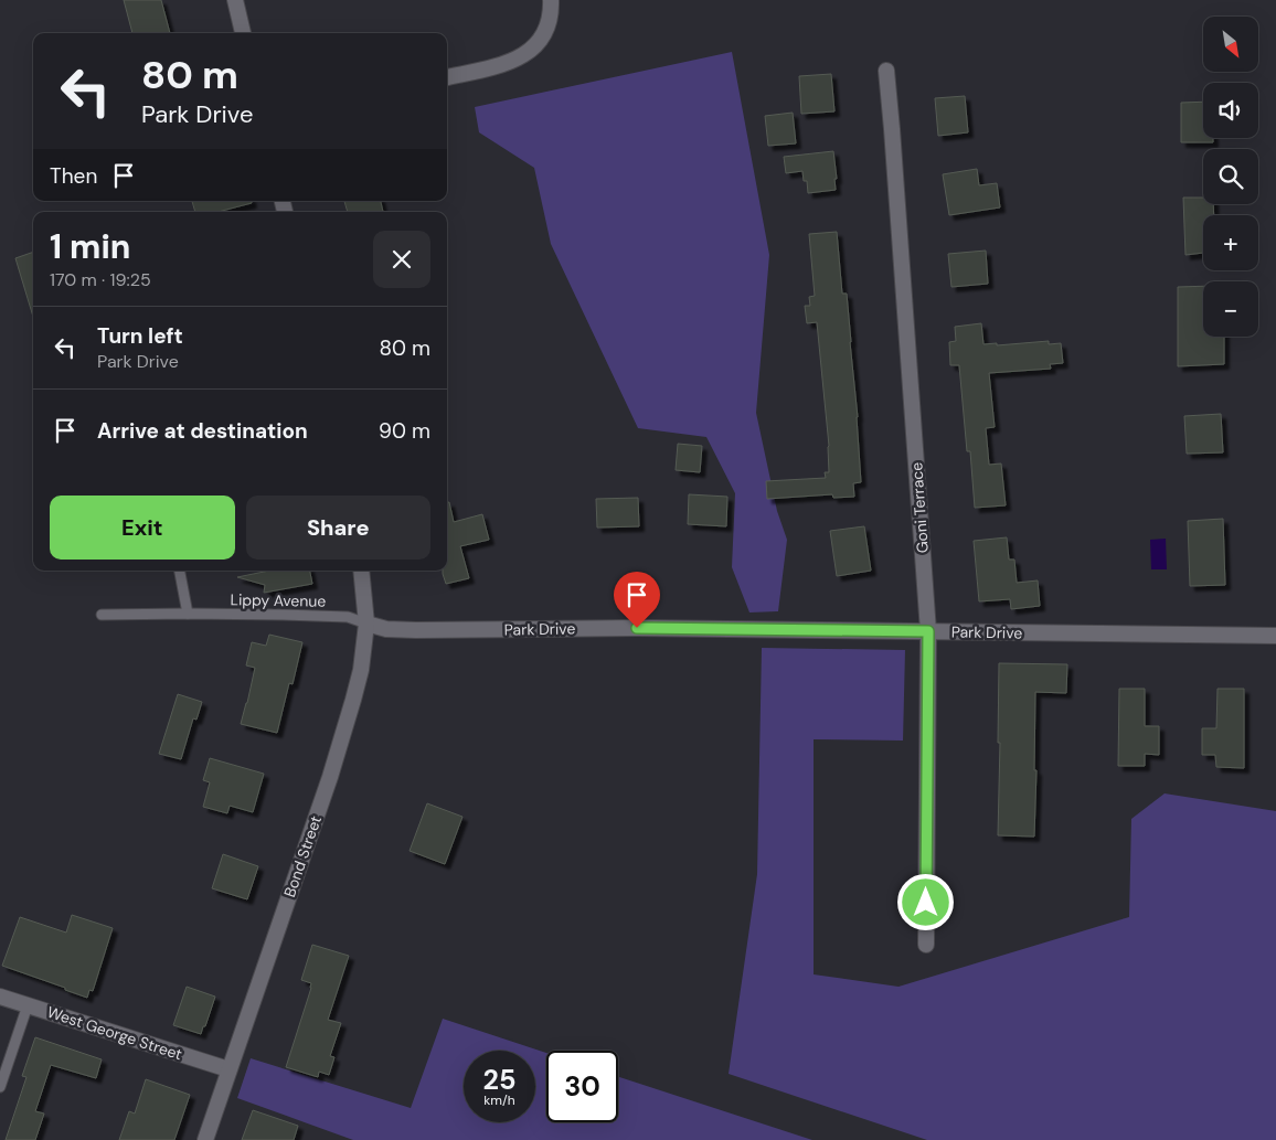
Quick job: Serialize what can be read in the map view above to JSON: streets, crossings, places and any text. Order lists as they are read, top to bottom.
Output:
{
  "streets": {
    "street": [
      "Goni Terrace",
      "Park Drive",
      "Bond Street",
      "West George Street"
    ],
    "lane": ["Lippy Avenue"]
  },
  "crossings": [
    ["Goni Terrace", "Park Drive"],
    ["Lippy Avenue", "Park Drive"],
    ["Lippy Avenue", "Bond Street"],
    ["Park Drive", "Bond Street"],
    ["Bond Street", "West George Street"]
  ],
  "north": "bottom right",
  "page": {
    "map_buttons": ["+", "−"],
    "turn": ["80 m", "Park Drive"],
    "then": "Then",
    "heading": ["1 min", "170 m · 19:25"],
    "list": [
      {
        "name": "Turn left",
        "note": "Park Drive",
        "value": "80 m"
      },
      {
        "name": "Arrive at destination",
        "value": "90 m"
      }
    ],
    "buttons": ["Exit", "Share"],
    "speed": "25 km/h",
    "limit": "30"
  }
}
